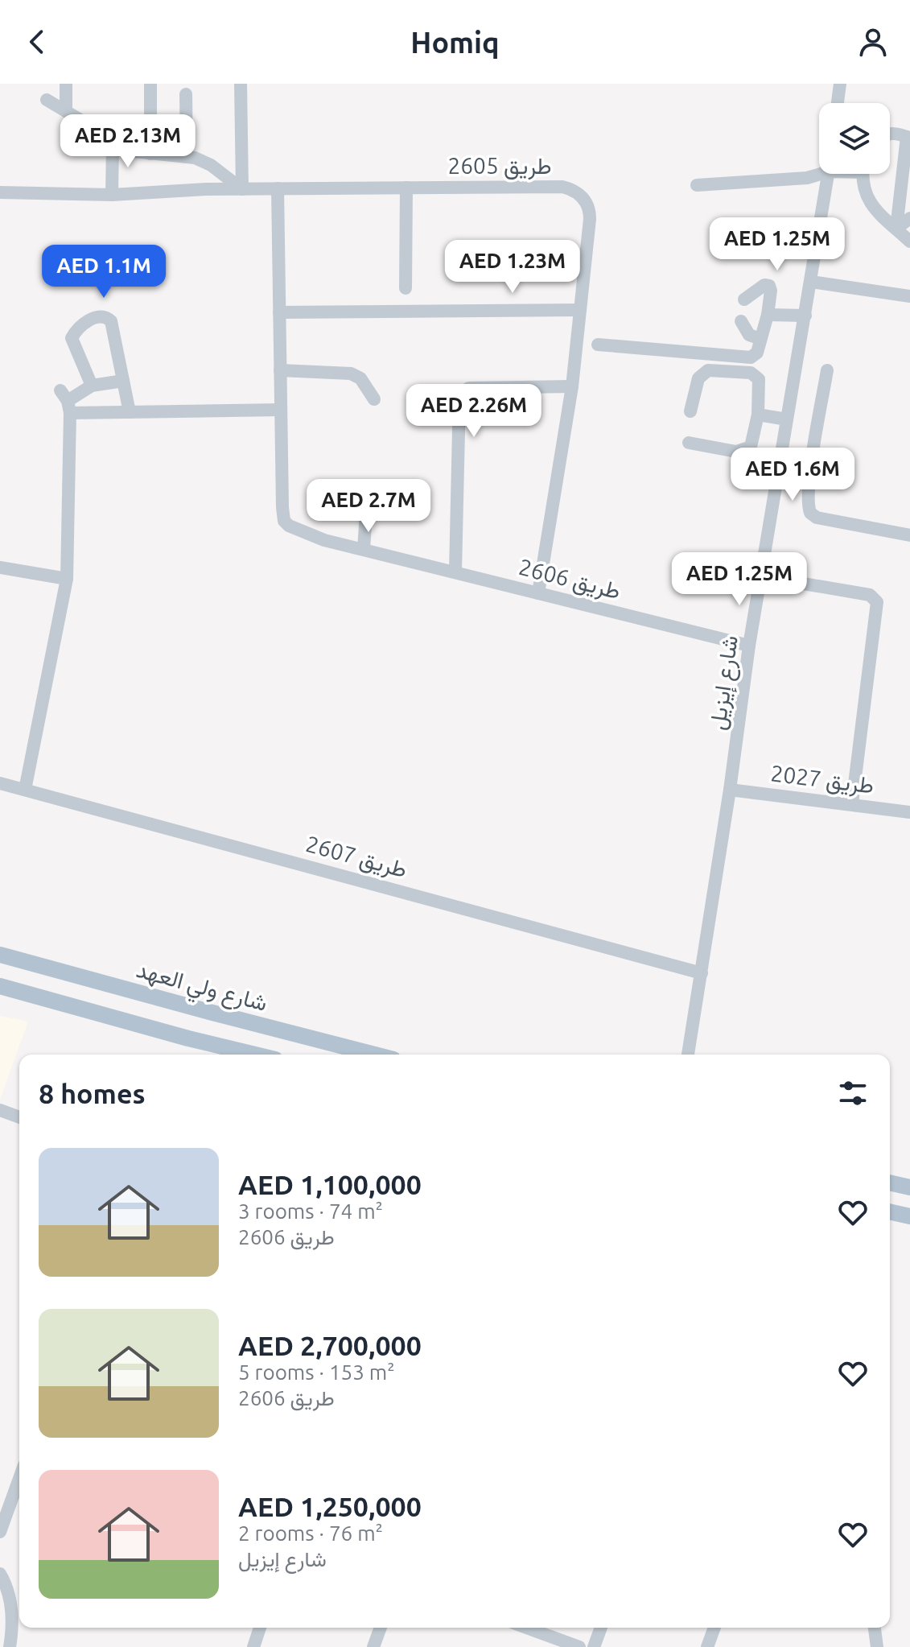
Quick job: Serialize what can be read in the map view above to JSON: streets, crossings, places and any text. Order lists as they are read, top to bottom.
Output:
{
  "streets": {
    "main road": ["شارع ولي العهد"],
    "street": [
      "طريق 2605",
      "طريق 2606",
      "شارع إيزيل",
      "طريق 2027",
      "طريق 2607"
    ]
  },
  "crossings": [
    ["طريق 2605", "طريق 2606"],
    ["طريق 2606", "شارع إيزيل"],
    ["شارع إيزيل", "طريق 2027"],
    ["شارع إيزيل", "طريق 2607"]
  ],
  "page": {
    "header": "Homiq",
    "price": [
      "AED 2.13M",
      "AED 1.25M",
      "AED 1.23M",
      "AED 1.1M",
      "AED 2.26M",
      "AED 1.6M",
      "AED 2.7M",
      "AED 1.25M"
    ],
    "heading": "8 homes",
    "list": [
      {
        "name": "AED 1,100,000",
        "note": "3 rooms · 74 m² · طريق 2606"
      },
      {
        "name": "AED 2,700,000",
        "note": "5 rooms · 153 m² · طريق 2606"
      },
      {
        "name": "AED 1,250,000",
        "note": "2 rooms · 76 m² · شارع إيزيل"
      }
    ]
  }
}
